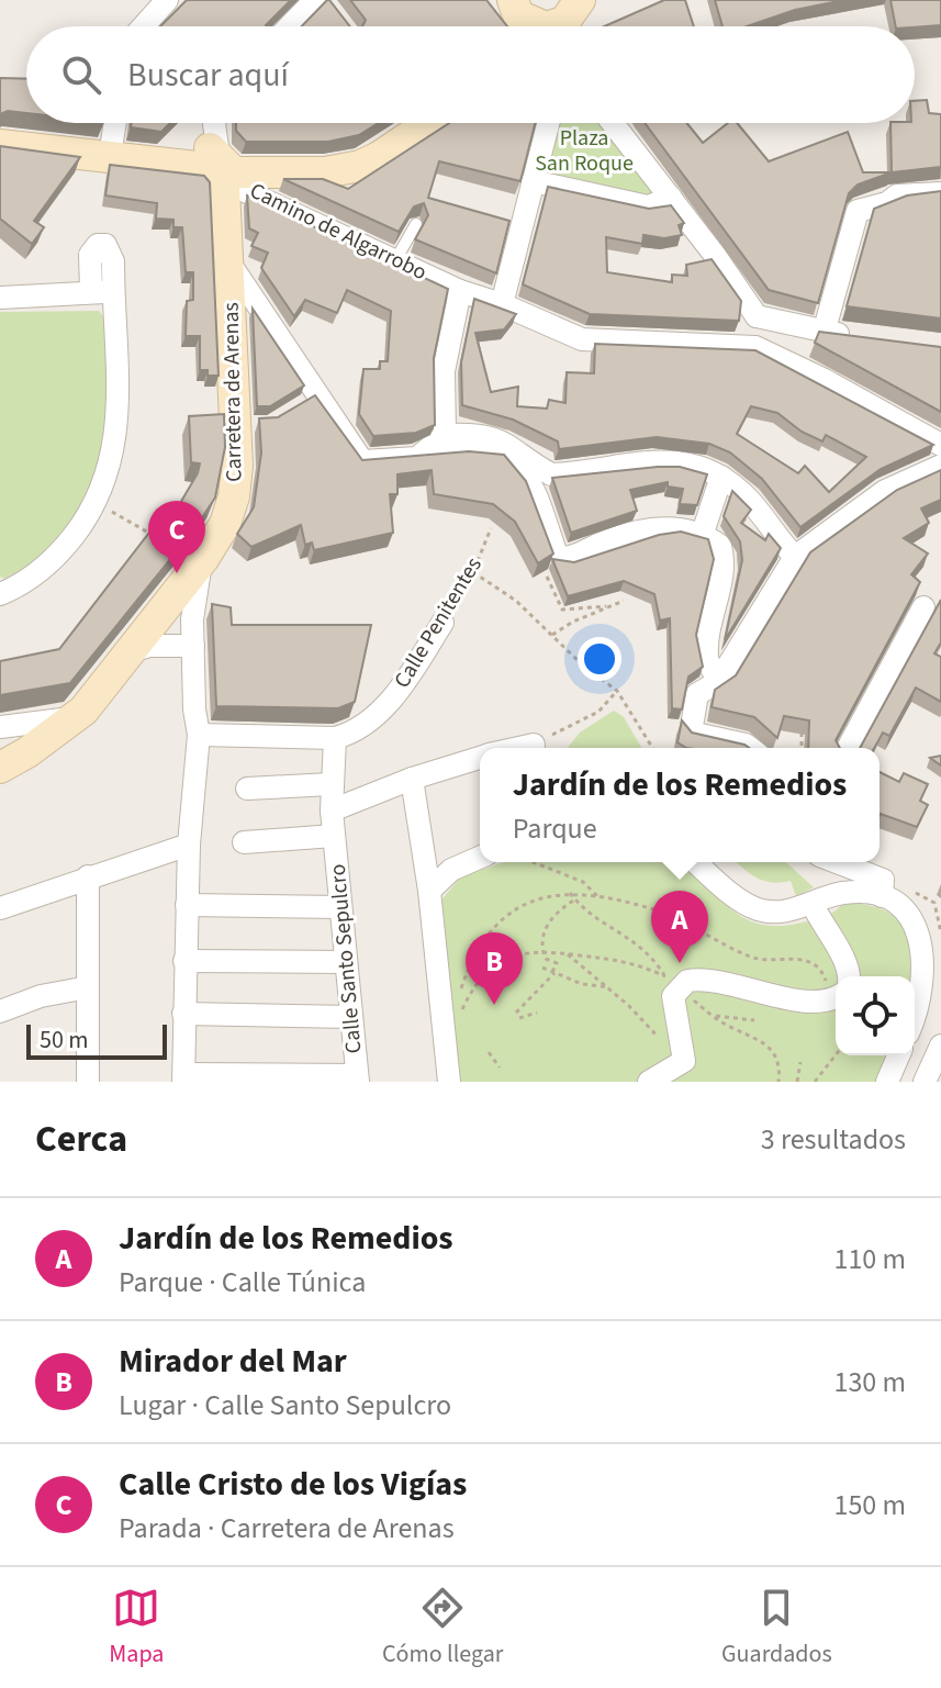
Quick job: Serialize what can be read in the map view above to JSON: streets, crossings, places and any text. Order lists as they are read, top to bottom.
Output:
{
  "streets": {
    "street": [
      "Camino de Algarrobo",
      "Carretera de Arenas",
      "Calle Penitentes",
      "Calle Santo Sepulcro"
    ]
  },
  "crossings": [
    ["Camino de Algarrobo", "Carretera de Arenas"],
    ["Calle Penitentes", "Calle Santo Sepulcro"]
  ],
  "parks": ["Plaza San Roque"],
  "scale_bar": "50 m",
  "page": {
    "search": "Buscar aquí",
    "pins": ["C", "A", "B"],
    "popup": ["Jardín de los Remedios", "Parque"],
    "scale": "50 m",
    "heading": ["Cerca", "3 resultados"],
    "list": [
      {
        "mark": "A",
        "name": "Jardín de los Remedios",
        "note": "Parque · Calle Túnica",
        "value": "110 m"
      },
      {
        "mark": "B",
        "name": "Mirador del Mar",
        "note": "Lugar · Calle Santo Sepulcro",
        "value": "130 m"
      },
      {
        "mark": "C",
        "name": "Calle Cristo de los Vigías",
        "note": "Parada · Carretera de Arenas",
        "value": "150 m"
      }
    ],
    "nav": ["Mapa", "Cómo llegar", "Guardados"]
  }
}
